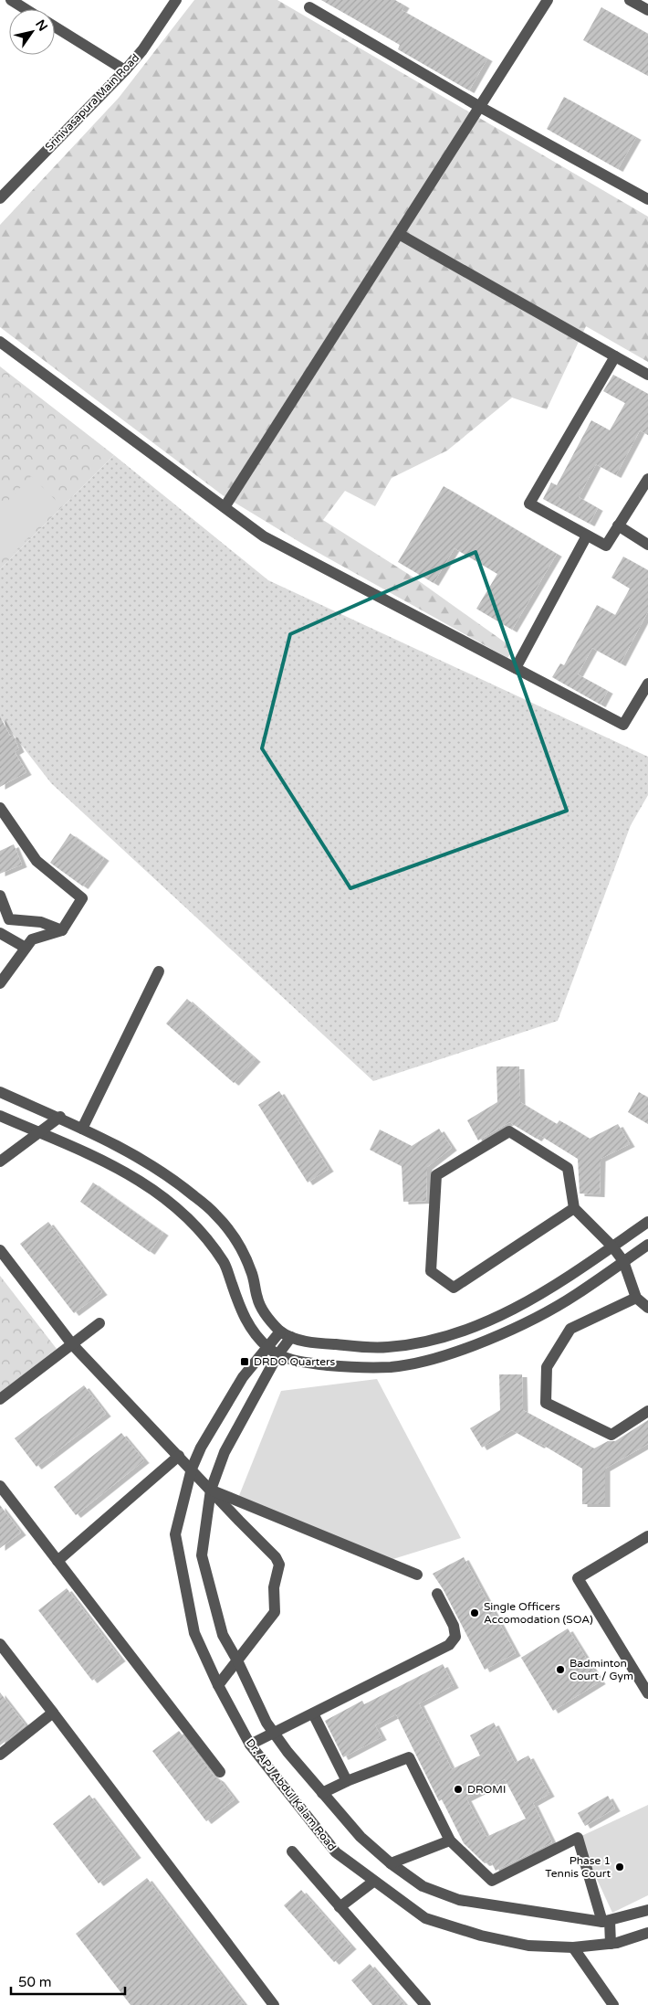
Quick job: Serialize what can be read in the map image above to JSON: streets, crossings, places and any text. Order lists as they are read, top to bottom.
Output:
{
  "streets": {
    "street": ["Srinivasapura Main Road", "Dr. APJ Abdul Kalam Road"]
  },
  "places": {
    "transit": ["DRDO Quarters"],
    "other": [
      "Single Officers Accomodation (SOA)",
      "Badminton Court / Gym",
      "DROMI",
      "Phase 1 Tennis Court"
    ]
  },
  "scale_bar": "50 m",
  "north": "top right"
}
